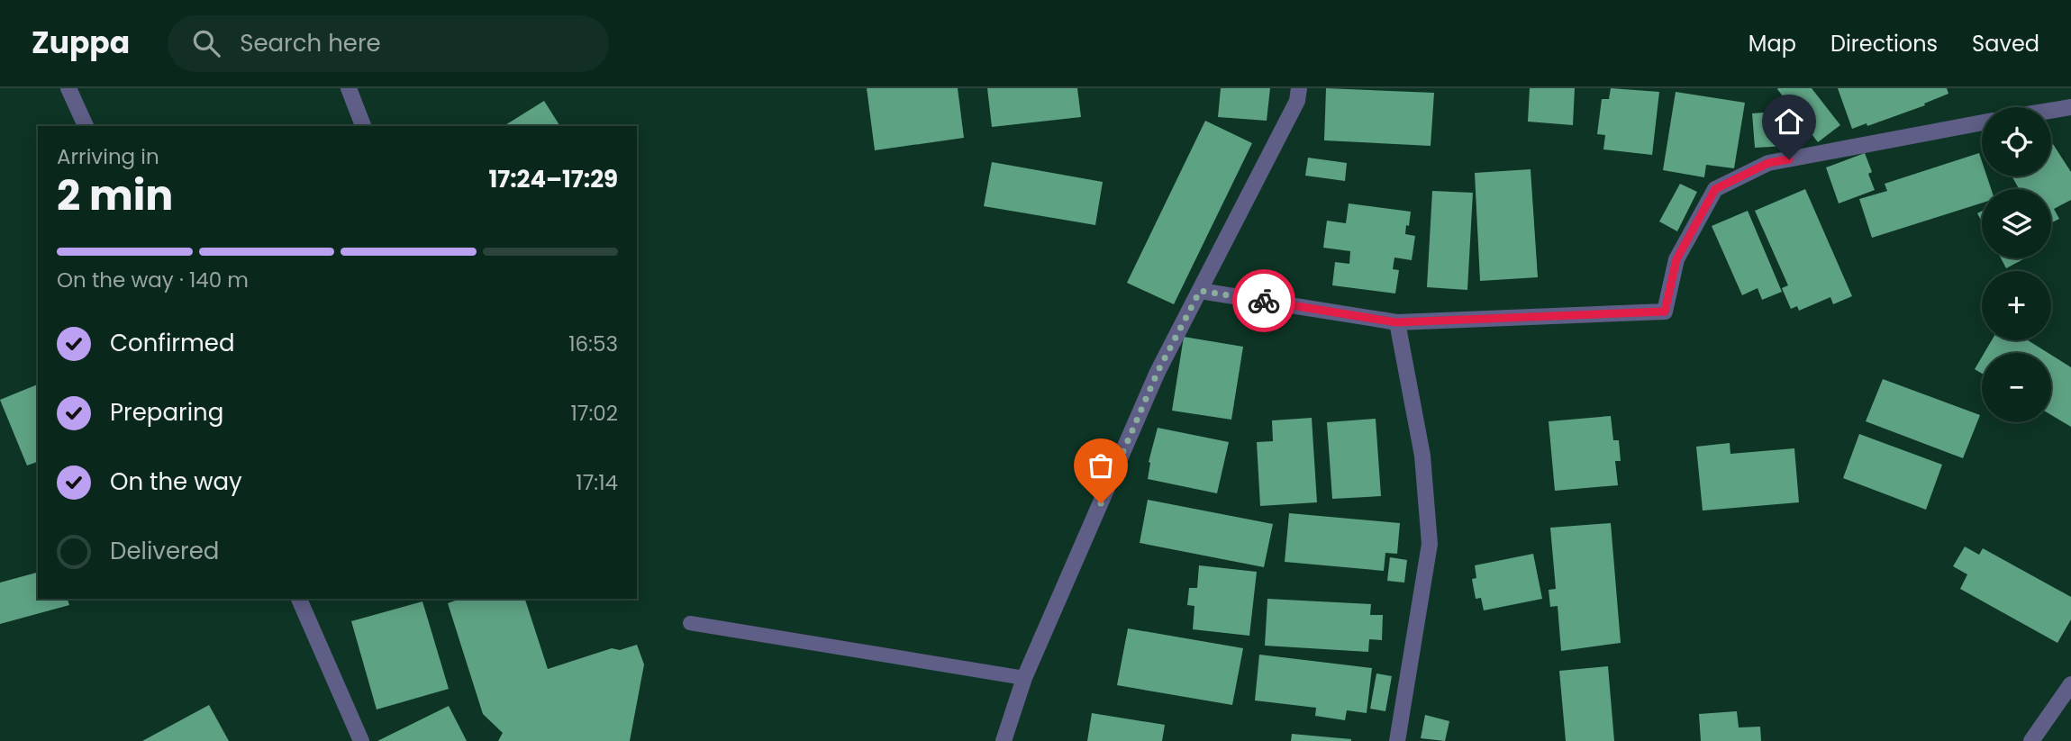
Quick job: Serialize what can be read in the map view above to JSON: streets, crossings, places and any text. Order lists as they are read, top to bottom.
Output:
{
  "page": {
    "header": "Zuppa",
    "search": "Search here",
    "nav": ["Map", "Directions", "Saved"],
    "map_buttons": ["+", "−"],
    "heading": ["2 min", "Arriving in", "17:24–17:29"],
    "bar": "On the way · 140 m",
    "list": [
      ["Confirmed", "16:53"],
      ["Preparing", "17:02"],
      ["On the way", "17:14"],
      "Delivered"
    ]
  }
}
